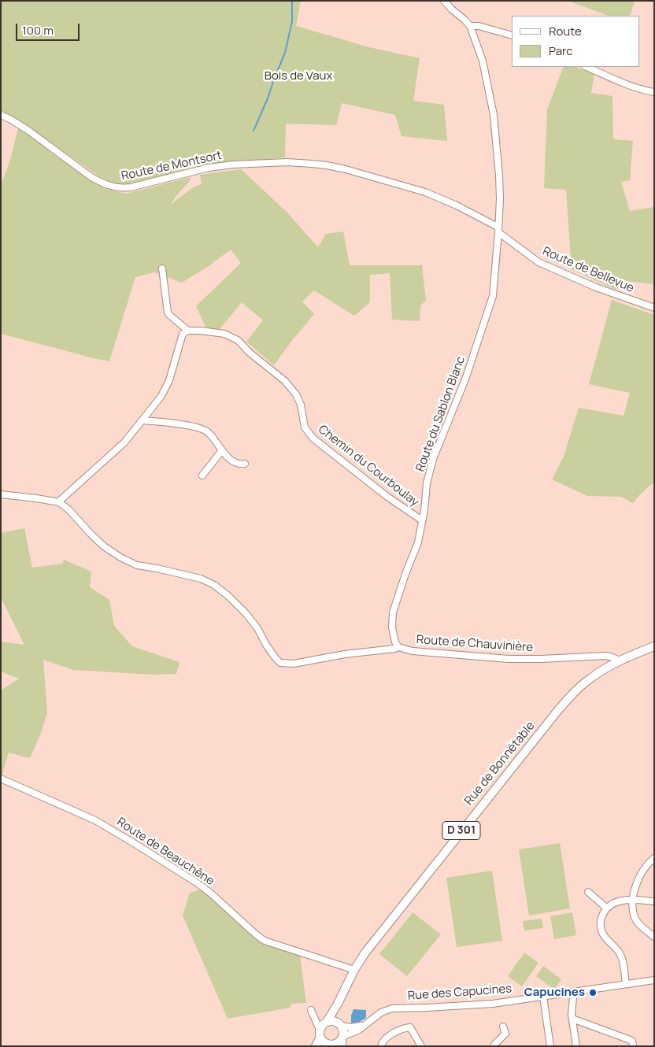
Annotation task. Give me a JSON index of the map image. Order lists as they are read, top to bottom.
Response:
{
  "streets": {
    "main road": ["Rue de Bonnétable", "D 301"],
    "street": [
      "Route de Montsort",
      "Route de Bellevue",
      "Route du Sablon Blanc",
      "Chemin du Courboulay",
      "Route de Chauvinière",
      "Route de Beauchêne",
      "Rue des Capucines"
    ]
  },
  "crossings": [
    ["Route de Montsort", "Route de Bellevue"],
    ["Route de Montsort", "Route du Sablon Blanc"],
    ["Route de Bellevue", "Route du Sablon Blanc"],
    ["Route du Sablon Blanc", "Chemin du Courboulay"],
    ["Route du Sablon Blanc", "Route de Chauvinière"],
    ["Route de Chauvinière", "Rue de Bonnétable"],
    ["Rue de Bonnétable", "Route de Beauchêne"],
    ["Rue de Bonnétable", "Rue des Capucines"]
  ],
  "parks": ["Bois de Vaux"],
  "places": ["Capucines"],
  "legend": ["Route", "Parc"],
  "scale_bar": "100 m"
}
